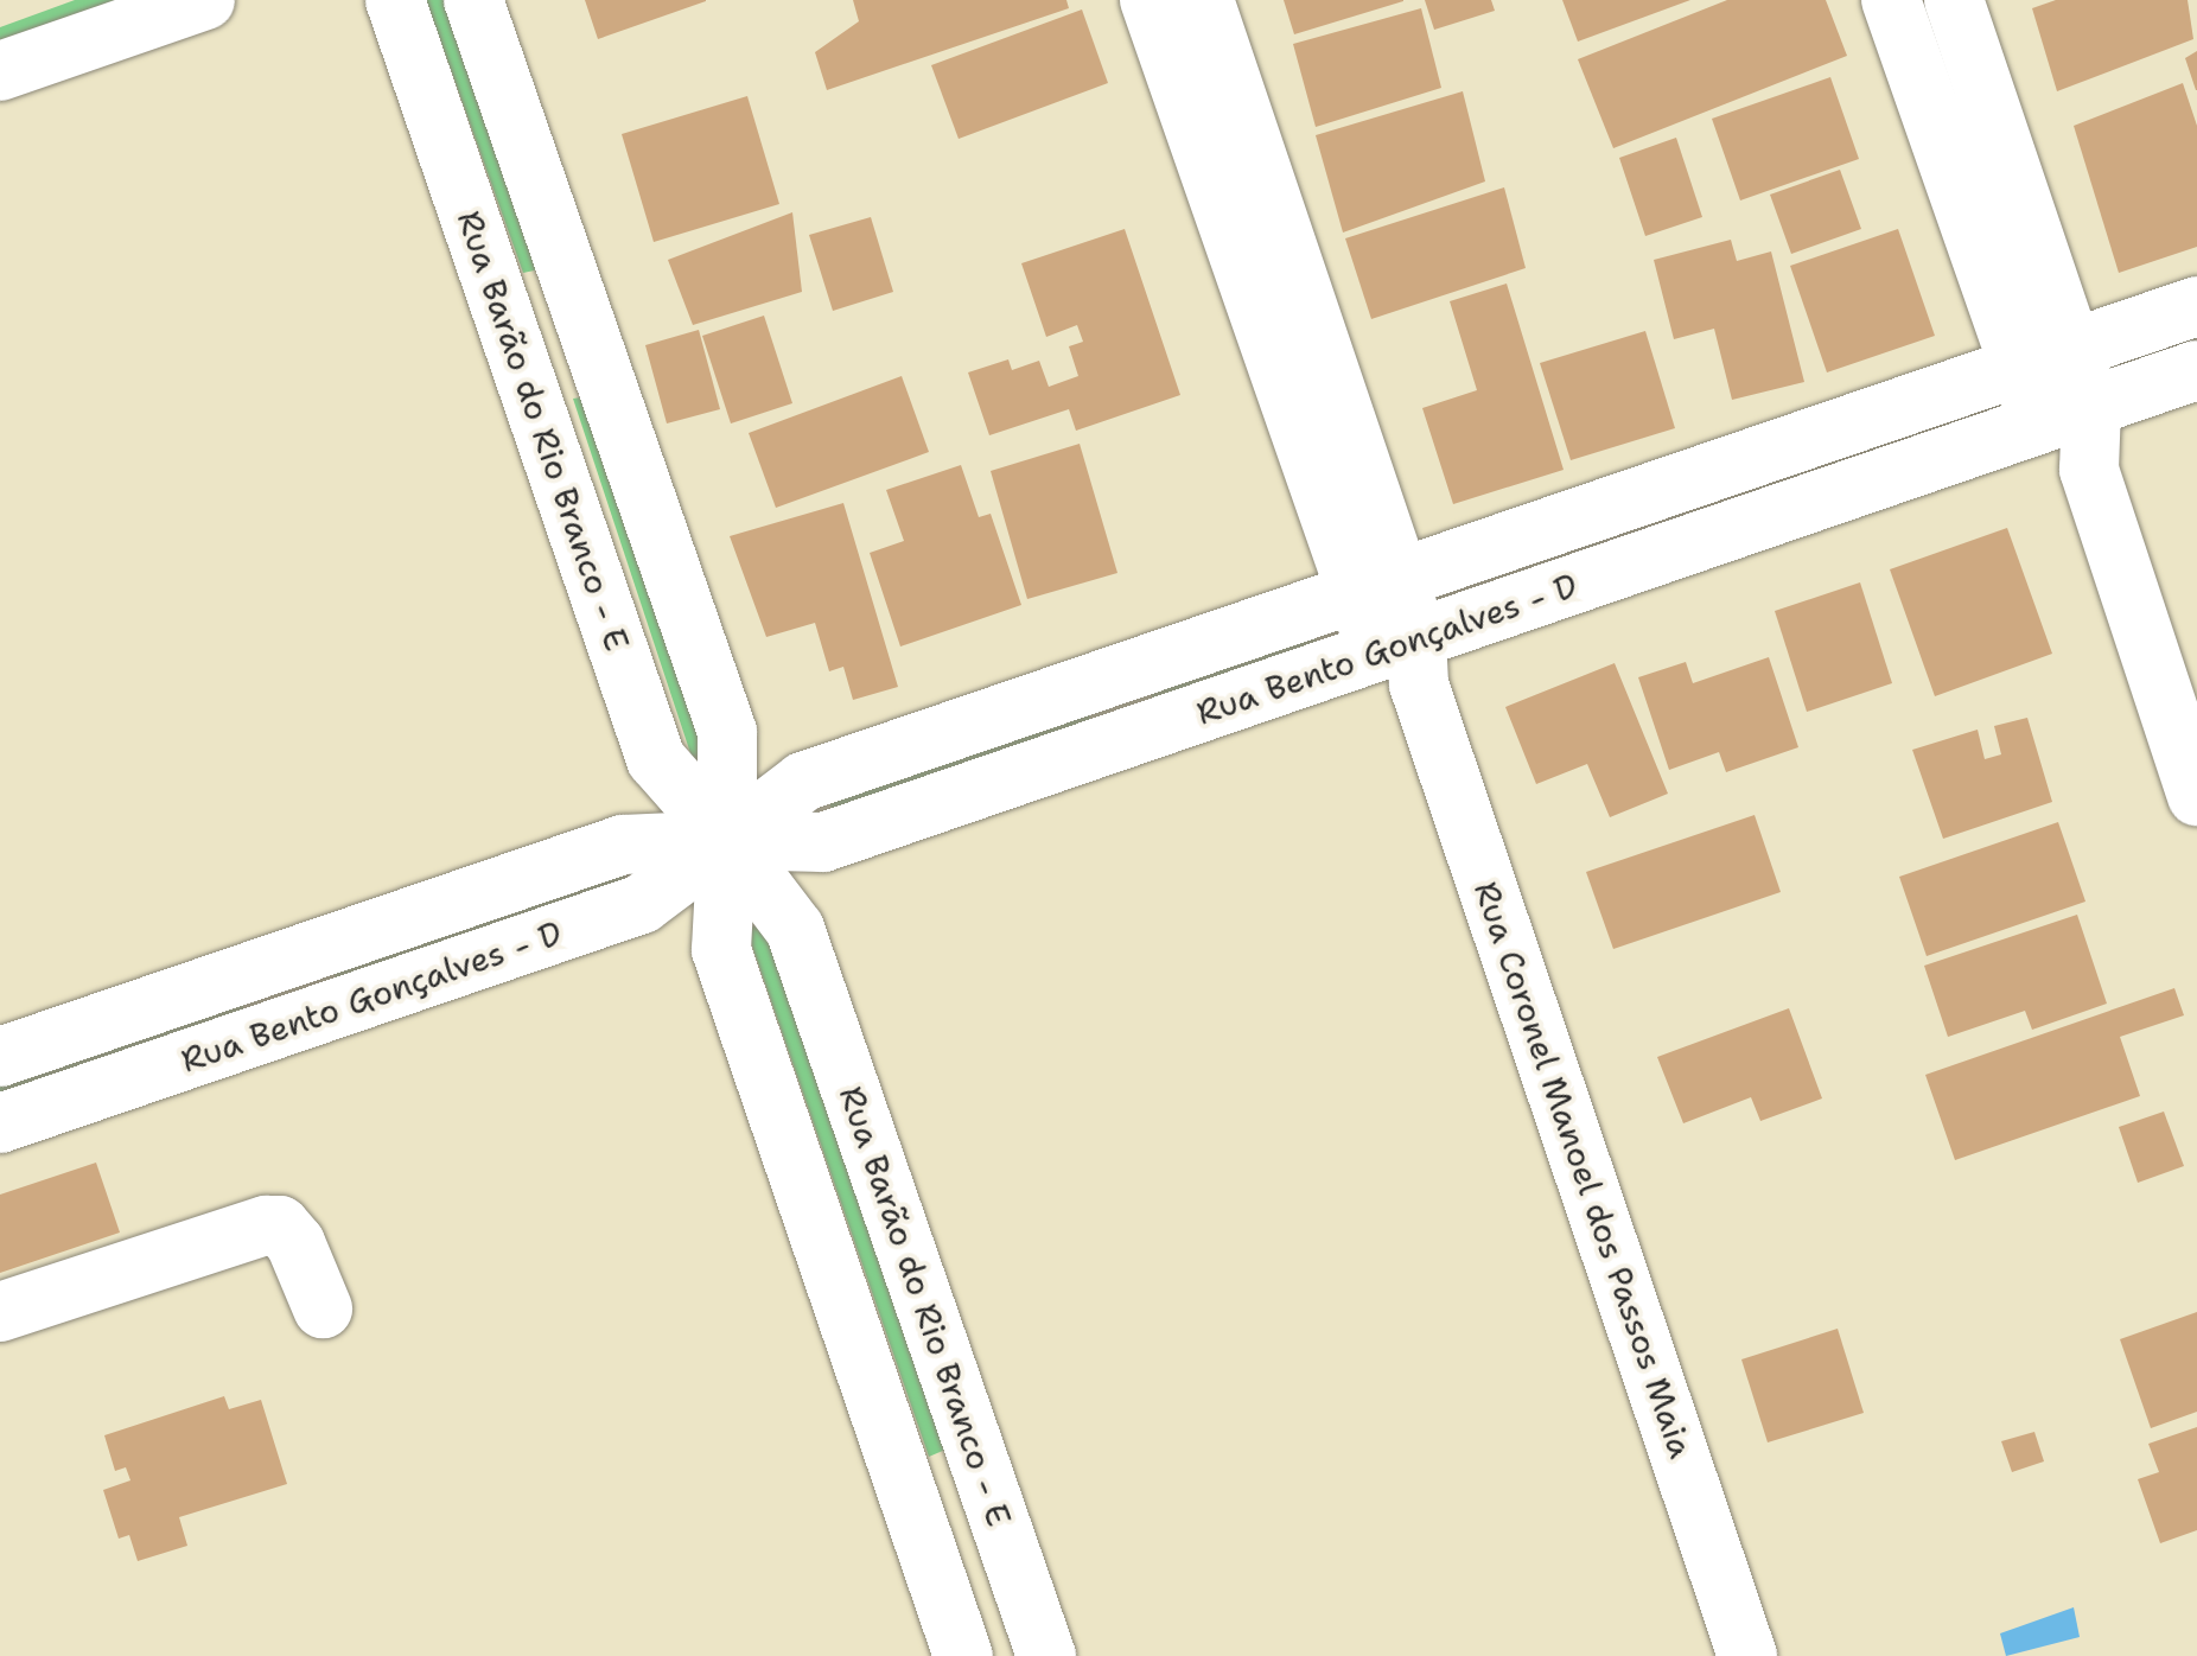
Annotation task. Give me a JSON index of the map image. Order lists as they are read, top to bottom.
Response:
{
  "streets": {
    "street": ["Rua Barão do Rio Branco - E", "Rua Bento Gonçalves - D", "Rua Coronel Manoel dos Passos Maia"]
  },
  "crossings": [
    ["Rua Barão do Rio Branco - E", "Rua Bento Gonçalves - D"],
    ["Rua Bento Gonçalves - D", "Rua Coronel Manoel dos Passos Maia"]
  ]
}
